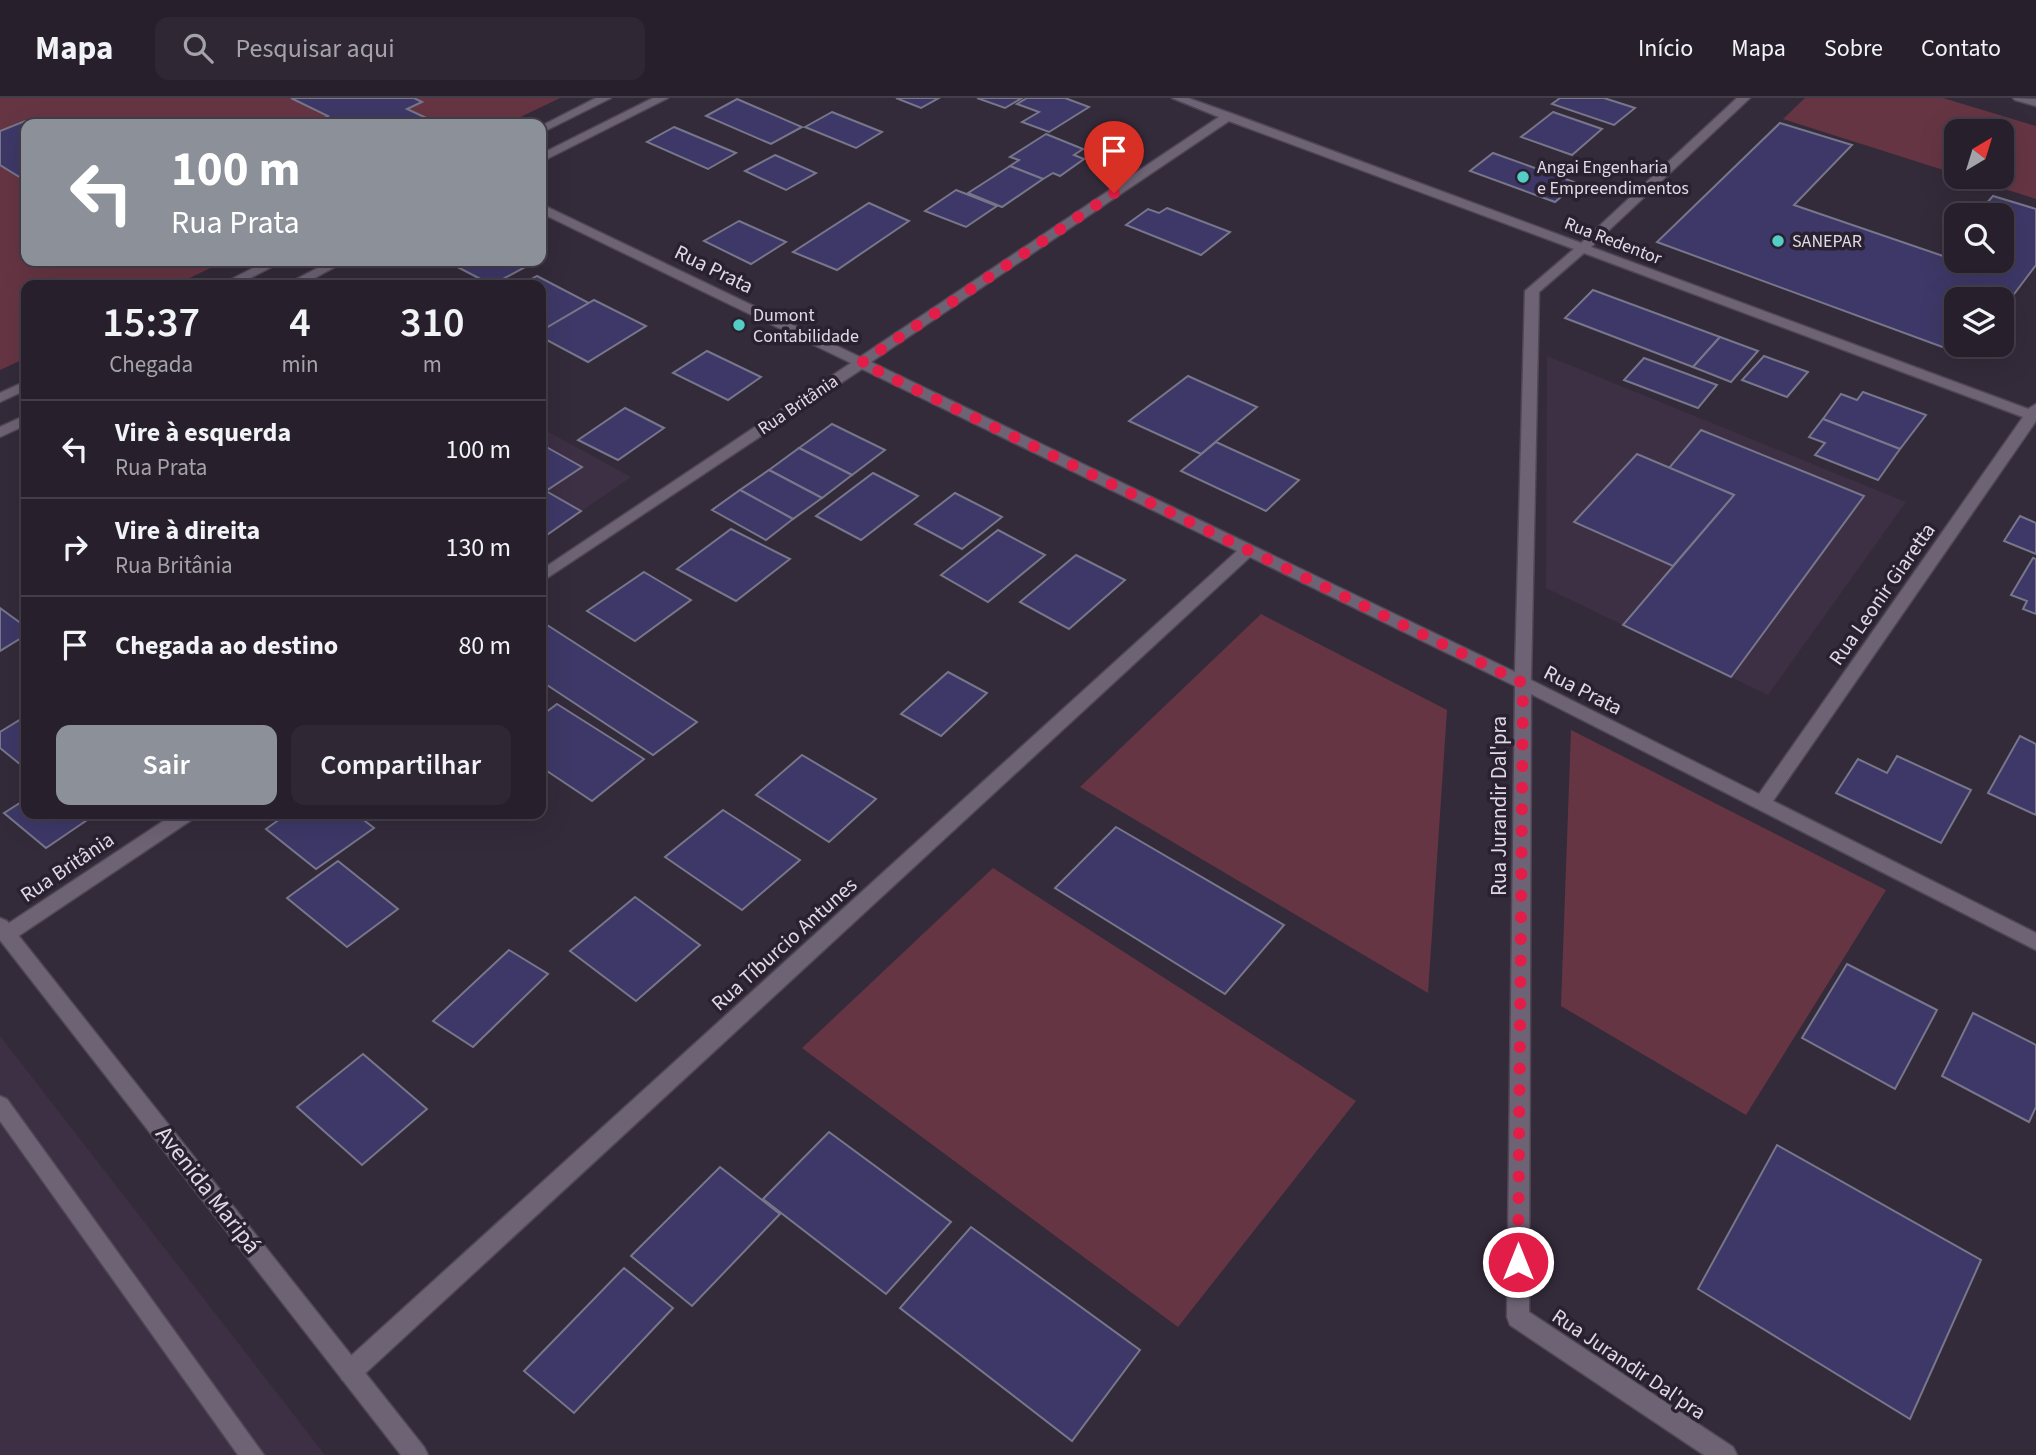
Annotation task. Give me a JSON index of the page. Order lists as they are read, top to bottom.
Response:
{
  "streets": {
    "street": [
      "Rua Redentor",
      "Rua Prata",
      "Rua Britânia",
      "Rua Leonir Giaretta",
      "Rua Jurandir Dal'pra",
      "Rua Tíburcio Antunes",
      "Avenida Maripá"
    ]
  },
  "crossings": [
    ["Rua Redentor", "Rua Britânia"],
    ["Rua Redentor", "Rua Leonir Giaretta"],
    ["Rua Redentor", "Rua Jurandir Dal'pra"],
    ["Rua Prata", "Rua Britânia"],
    ["Rua Prata", "Rua Leonir Giaretta"],
    ["Rua Prata", "Rua Jurandir Dal'pra"],
    ["Rua Prata", "Rua Tíburcio Antunes"],
    ["Rua Britânia", "Avenida Maripá"],
    ["Rua Tíburcio Antunes", "Avenida Maripá"]
  ],
  "places": ["Angai Engenharia e Empreendimentos", "SANEPAR", "Dumont Contabilidade"],
  "north": "top right",
  "page": {
    "header": "Mapa",
    "search": "Pesquisar aqui",
    "nav": [
      "Início",
      "Mapa",
      "Sobre",
      "Contato"
    ],
    "turn": ["100 m", "Rua Prata"],
    "eta": [
      "15:37",
      "Chegada",
      "4",
      "min",
      "310",
      "m"
    ],
    "list": [
      {
        "name": "Vire à esquerda",
        "note": "Rua Prata",
        "value": "100 m"
      },
      {
        "name": "Vire à direita",
        "note": "Rua Britânia",
        "value": "130 m"
      },
      {
        "name": "Chegada ao destino",
        "value": "80 m"
      }
    ],
    "buttons": ["Sair", "Compartilhar"]
  }
}
